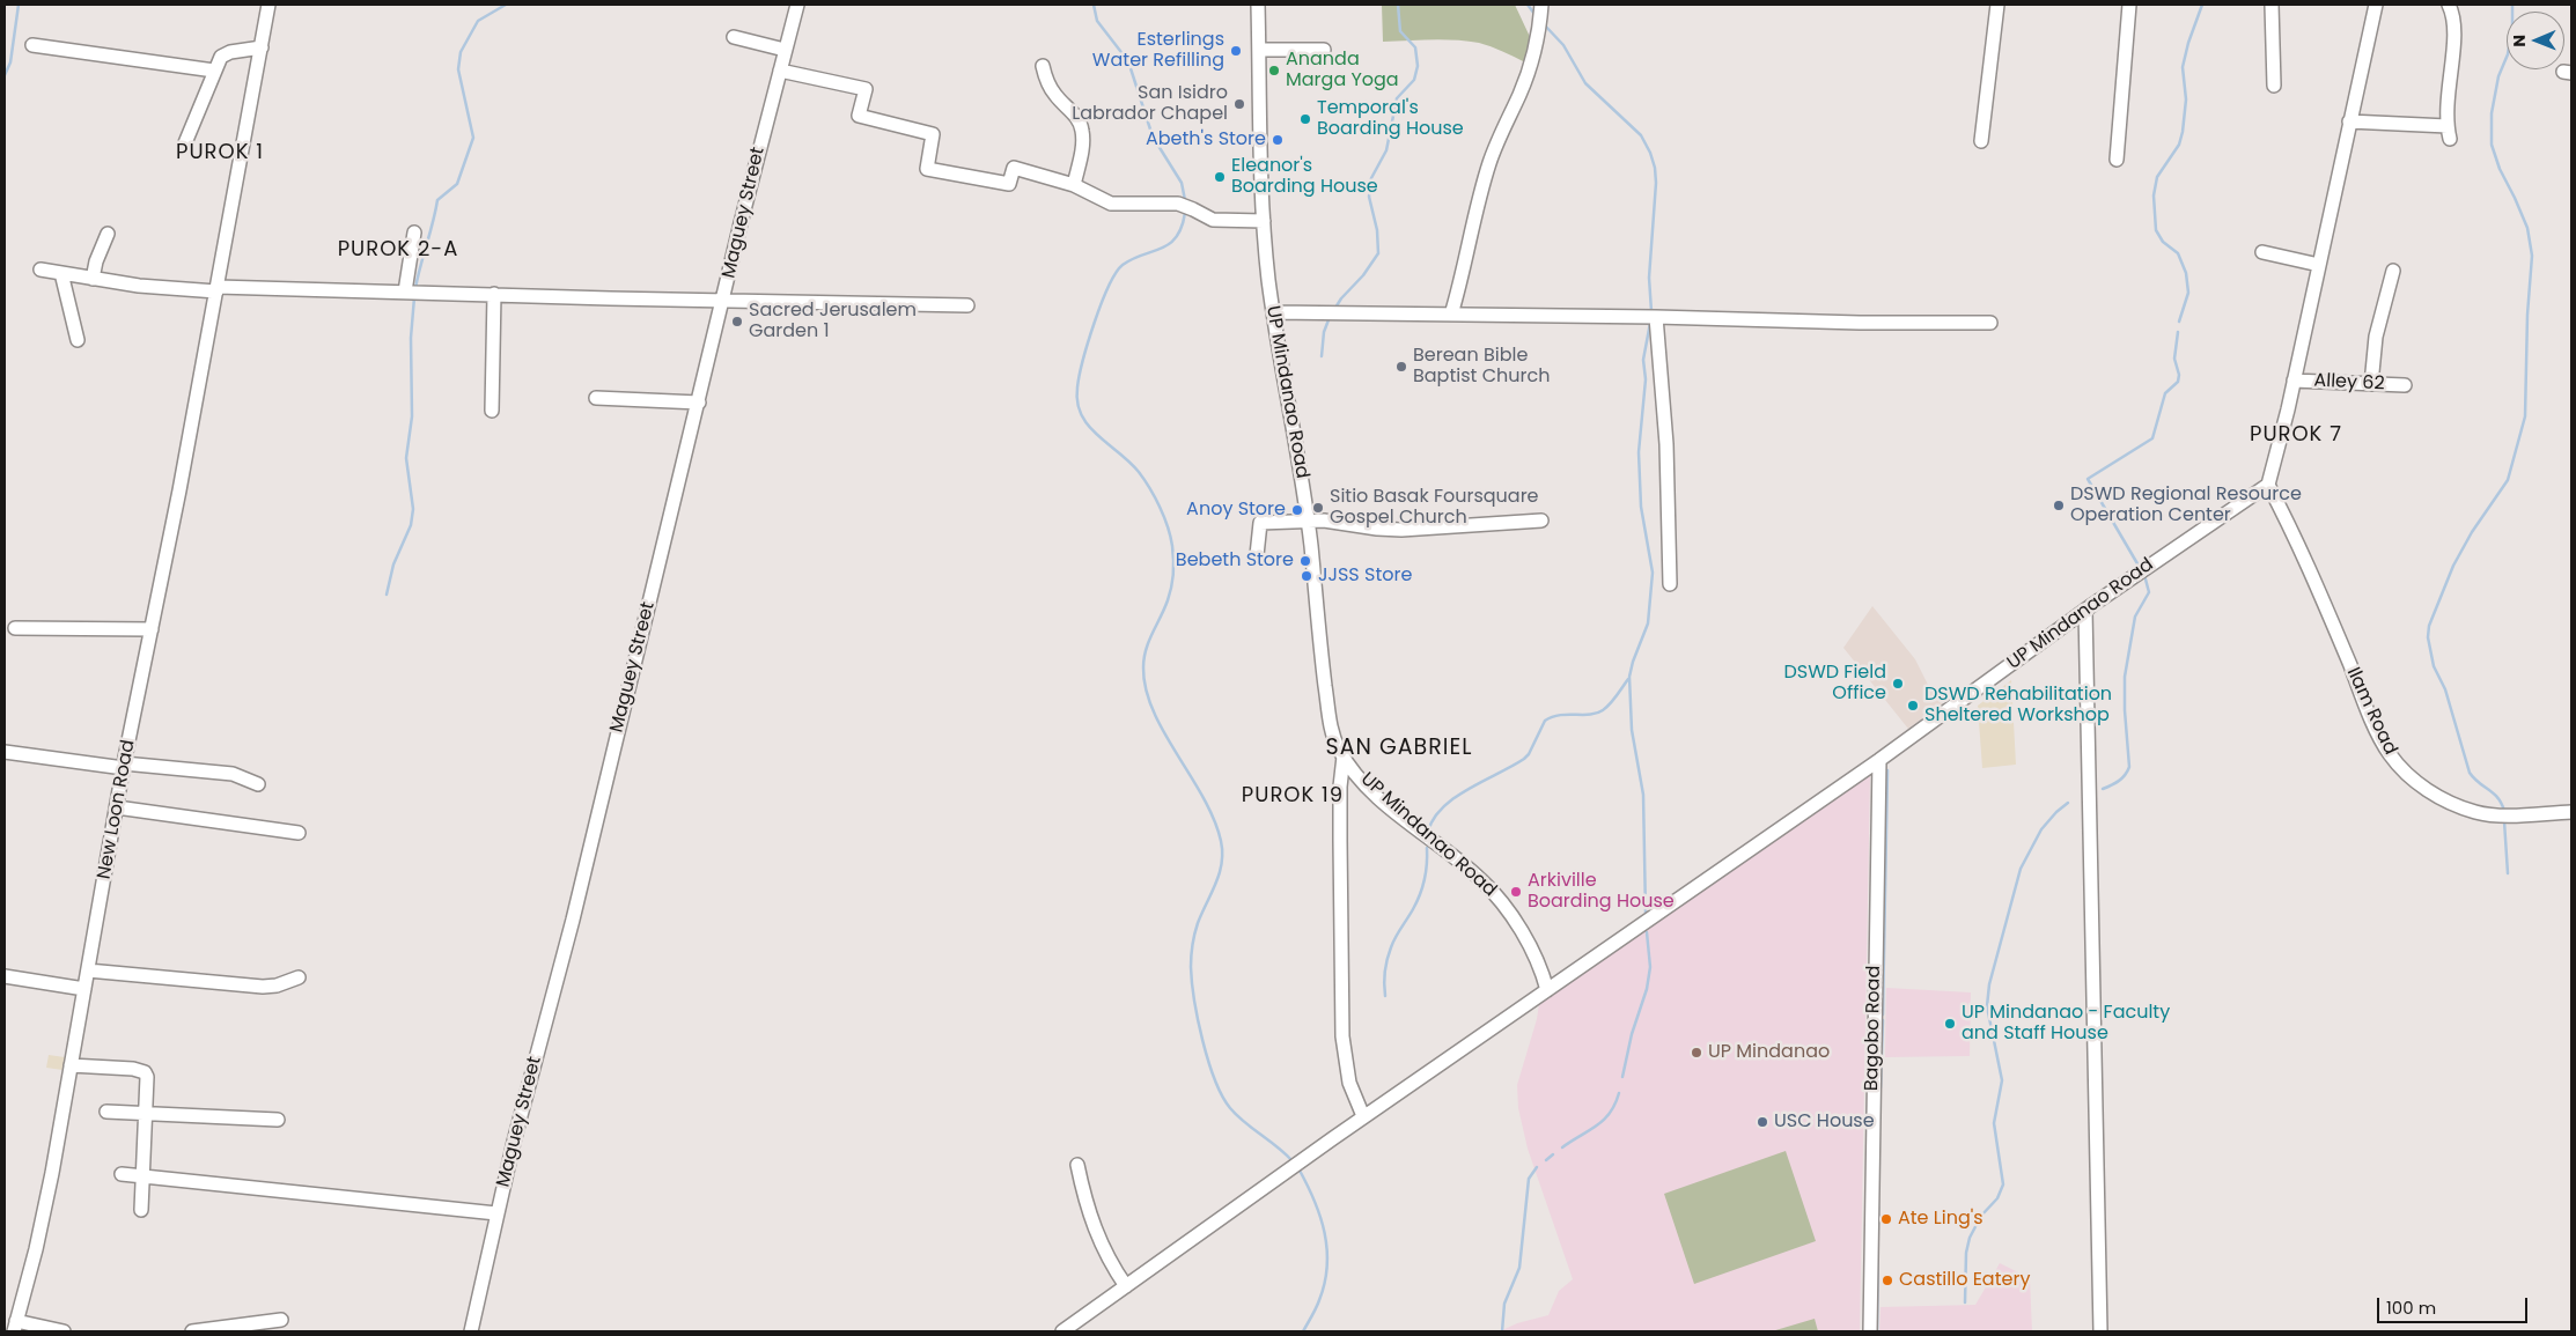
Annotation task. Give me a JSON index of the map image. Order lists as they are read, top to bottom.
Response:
{
  "streets": {
    "street": [
      "Maguey Street",
      "Alley 62",
      "UP Mindanao Road",
      "Ilam Road",
      "New Loon Road",
      "Bagobo Road"
    ]
  },
  "crossings": [
    ["UP Mindanao Road", "Ilam Road"],
    ["UP Mindanao Road", "Bagobo Road"]
  ],
  "districts": [
    "PUROK 1",
    "PUROK 2-A",
    "PUROK 7",
    "SAN GABRIEL",
    "PUROK 19"
  ],
  "places": [
    "Esterlings Water Refilling",
    "Ananda Marga Yoga",
    "San Isidro Labrador Chapel",
    "Temporal's Boarding House",
    "Abeth's Store",
    "Eleanor's Boarding House",
    "Sacred Jerusalem Garden 1",
    "Berean Bible Baptist Church",
    "DSWD Regional Resource Operation Center",
    "Sitio Basak Foursquare Gospel Church",
    "Anoy Store",
    "Bebeth Store",
    "JJSS Store",
    "DSWD Field Office",
    "DSWD Rehabilitation Sheltered Workshop",
    "Arkiville Boarding House",
    "UP Mindanao - Faculty and Staff House",
    "UP Mindanao",
    "USC House",
    "Ate Ling's",
    "Castillo Eatery"
  ],
  "scale_bar": "100 m",
  "north": "left"
}
